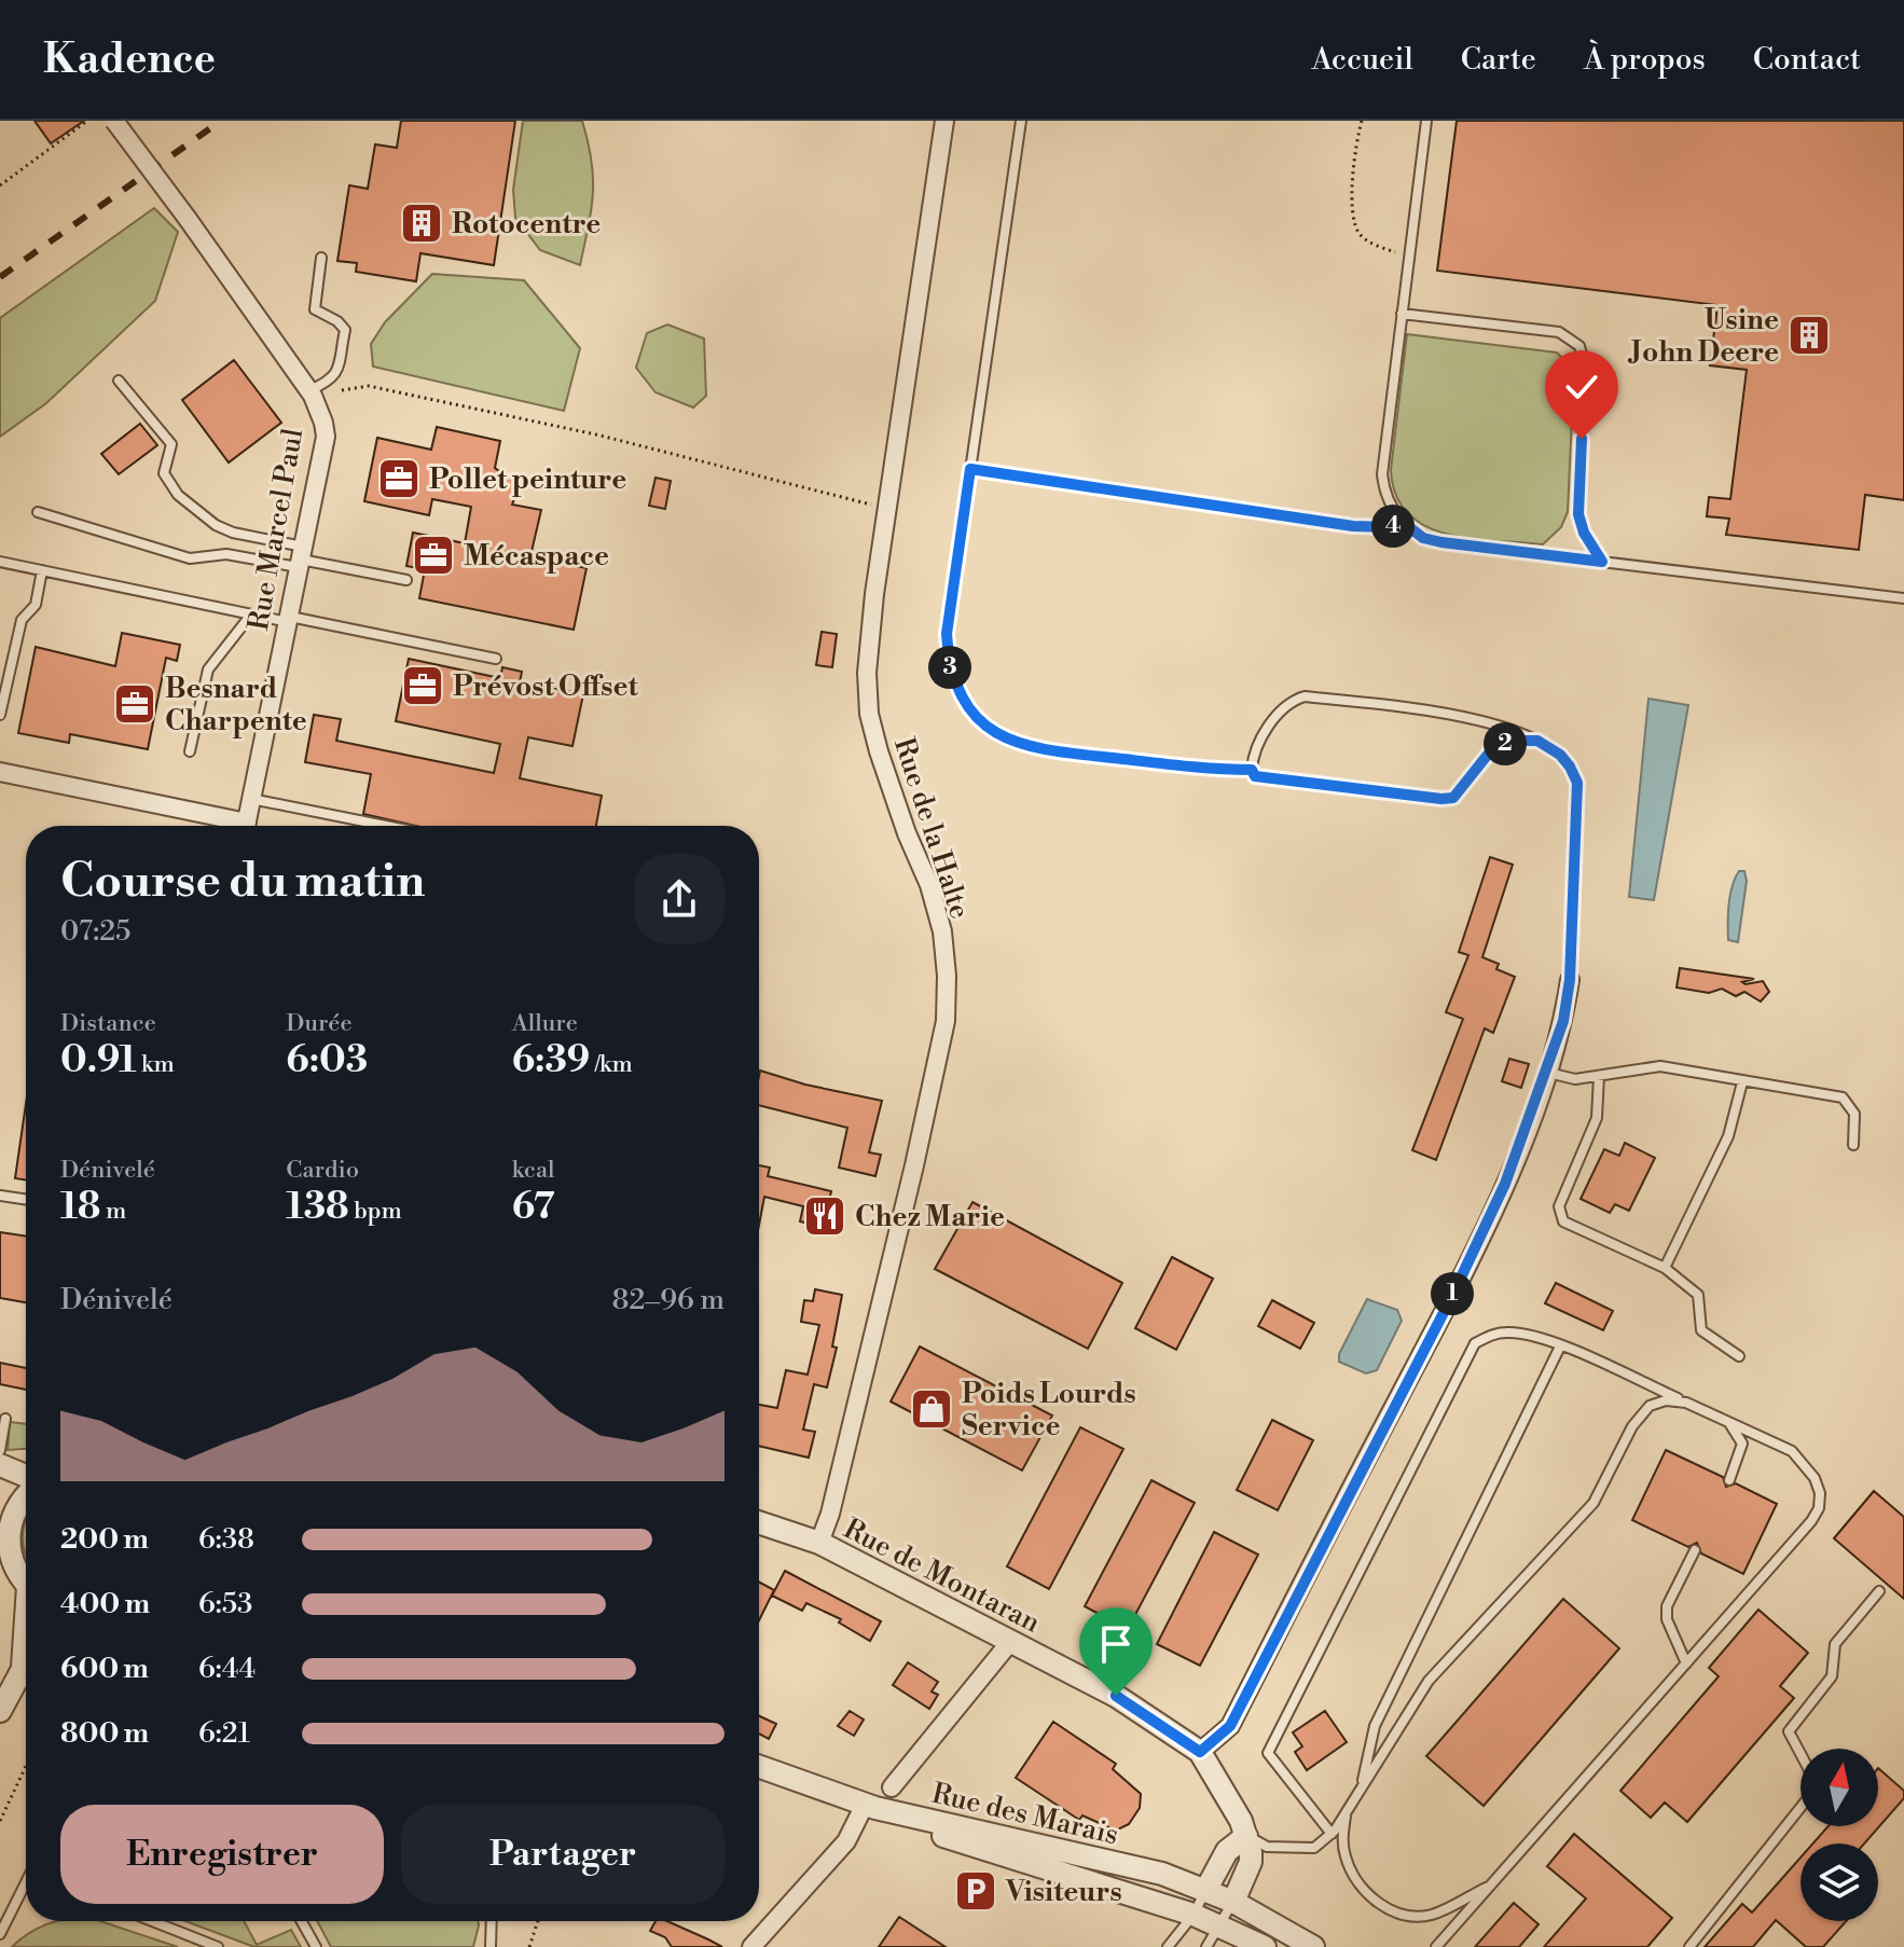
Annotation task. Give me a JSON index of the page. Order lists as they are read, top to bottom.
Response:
{
  "streets": {
    "street": [
      "Rue Marcel Paul",
      "Rue de la Halte",
      "Rue de Montaran",
      "Rue des Marais"
    ]
  },
  "crossings": [
    ["Rue de la Halte", "Rue de Montaran"]
  ],
  "places": {
    "building": ["Rotocentre", "Usine John Deere"],
    "office": [
      "Pollet peinture",
      "Mécaspace",
      "Prévost Offset",
      "Besnard Charpente"
    ],
    "restaurant": ["Chez Marie"],
    "shop": ["Poids Lourds Service"],
    "parking": ["Visiteurs"]
  },
  "north": "top",
  "page": {
    "header": "Kadence",
    "nav": [
      "Accueil",
      "Carte",
      "À propos",
      "Contact"
    ],
    "pins": [
      "4",
      "3",
      "2",
      "1"
    ],
    "heading": ["Course du matin", "07:25"],
    "stats": [
      ["Distance", "0.91 km"],
      ["Durée", "6:03"],
      ["Allure", "6:39 /km"],
      ["Dénivelé", "18 m"],
      ["Cardio", "138 bpm"],
      ["kcal", "67"]
    ],
    "chart": ["Dénivelé", "82–96 m"],
    "list": [
      {
        "name": "200 m",
        "note": "6:38"
      },
      {
        "name": "400 m",
        "note": "6:53"
      },
      {
        "name": "600 m",
        "note": "6:44"
      },
      {
        "name": "800 m",
        "note": "6:21"
      }
    ],
    "buttons": ["Enregistrer", "Partager"]
  }
}
